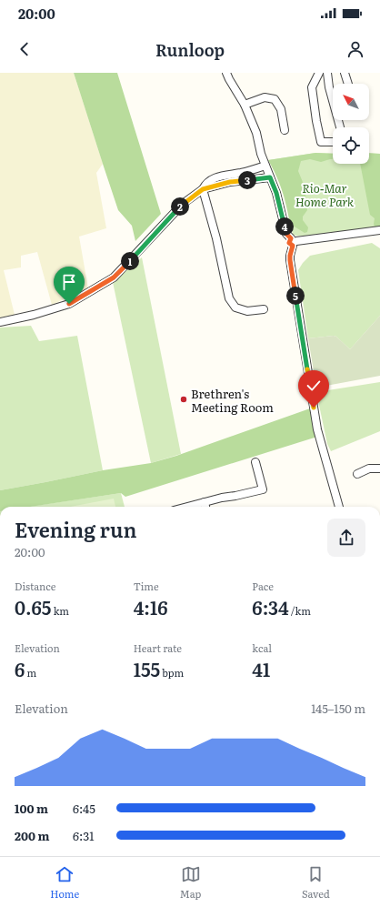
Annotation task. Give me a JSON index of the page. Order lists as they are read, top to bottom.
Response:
{
  "parks": ["Rio-Mar Home Park"],
  "places": ["Brethren's Meeting Room"],
  "north": "top left",
  "page": {
    "status": "20:00",
    "header": "Runloop",
    "pins": [
      "3",
      "2",
      "4",
      "1",
      "5"
    ],
    "heading": ["Evening run", "20:00"],
    "stats": [
      ["Distance", "0.65 km"],
      ["Time", "4:16"],
      ["Pace", "6:34 /km"],
      ["Elevation", "6 m"],
      ["Heart rate", "155 bpm"],
      ["kcal", "41"]
    ],
    "chart": ["Elevation", "145–150 m"],
    "list": [
      {
        "name": "100 m",
        "note": "6:45"
      },
      {
        "name": "200 m",
        "note": "6:31"
      }
    ],
    "tabs": ["Home", "Map", "Saved"]
  }
}
